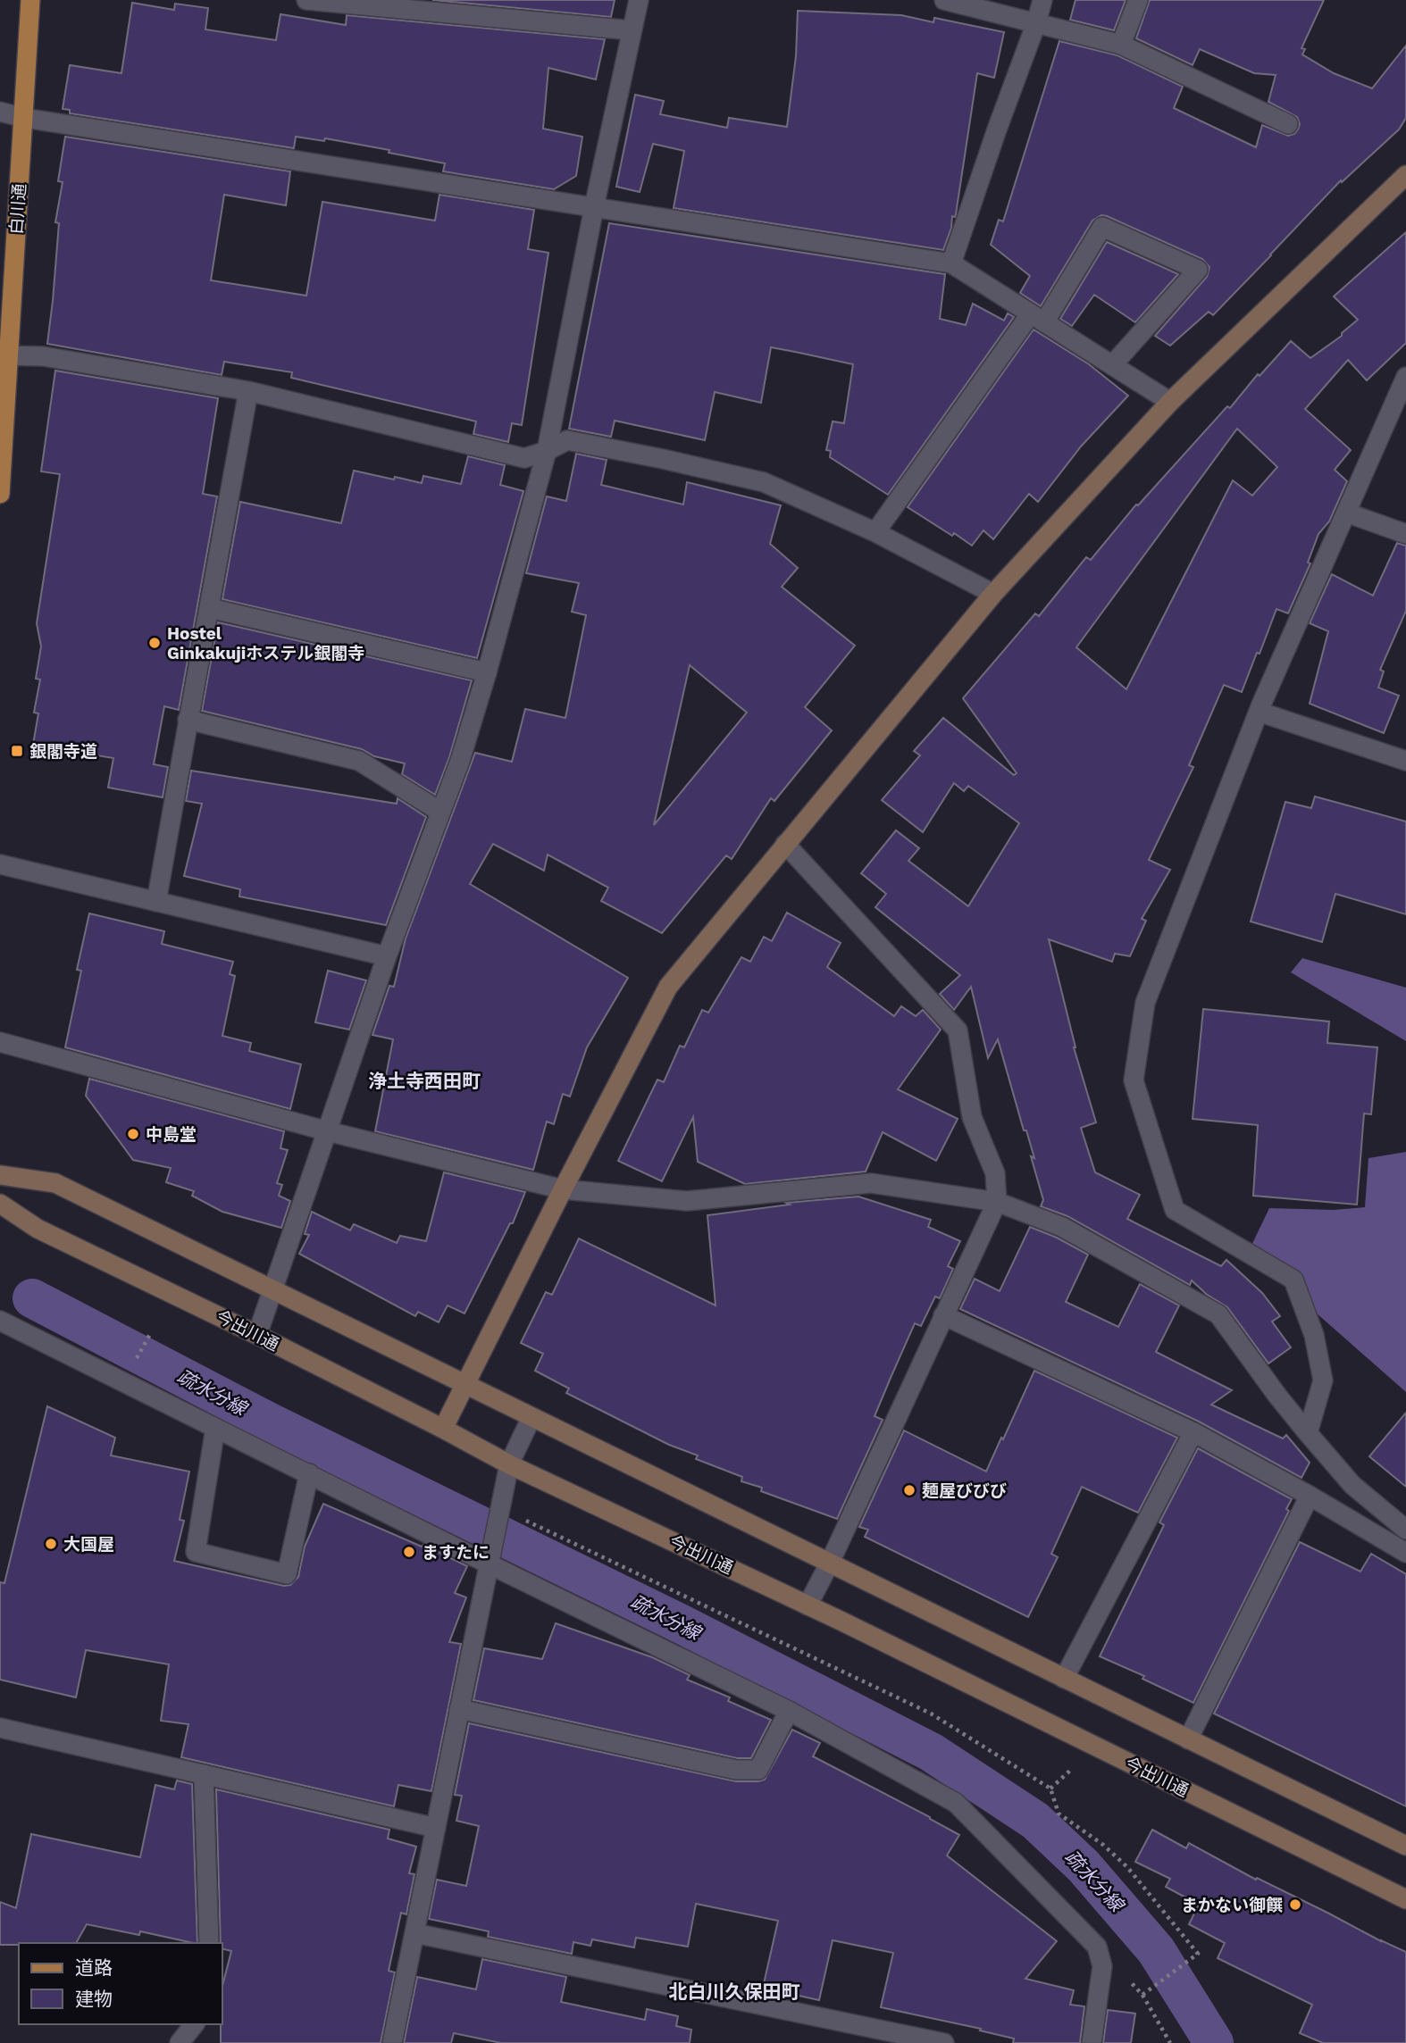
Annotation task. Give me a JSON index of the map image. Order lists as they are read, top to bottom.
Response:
{
  "streets": {
    "main road": ["白川通", "今出川通"]
  },
  "districts": ["浄土寺西田町", "北白川久保田町"],
  "water": ["疏水分線"],
  "places": {
    "other": [
      "Hostel Ginkakujiホステル銀閣寺",
      "中島堂",
      "麺屋びびび",
      "大国屋",
      "ますたに",
      "まかない御饌"
    ],
    "transit": ["銀閣寺道"]
  },
  "legend": ["道路", "建物"]
}
